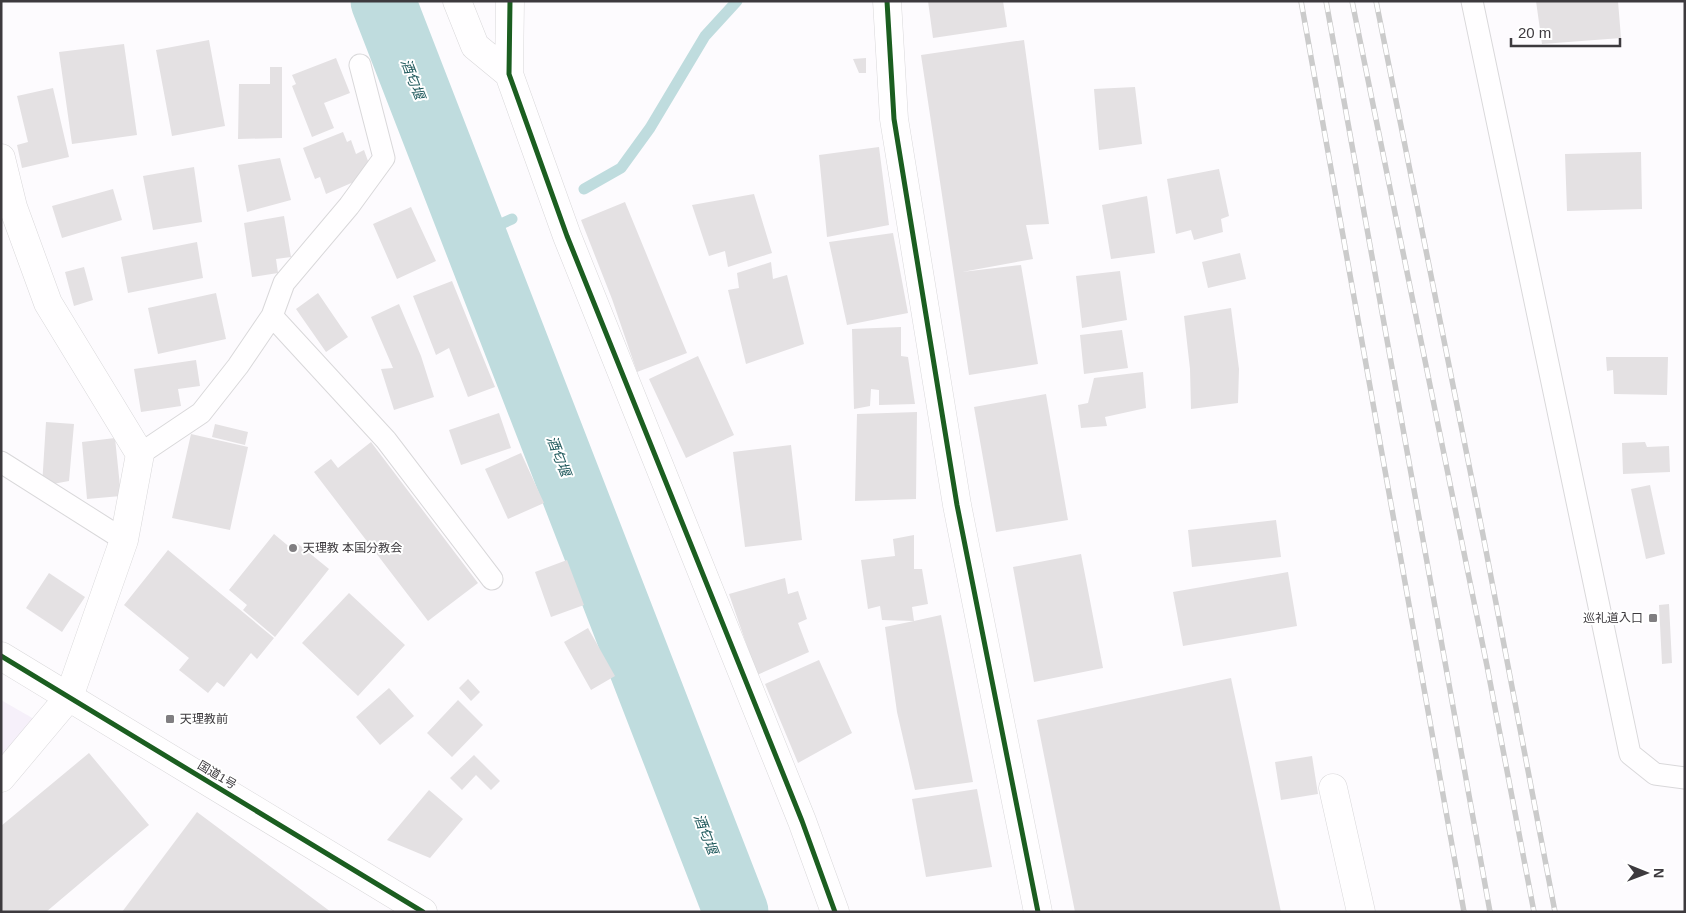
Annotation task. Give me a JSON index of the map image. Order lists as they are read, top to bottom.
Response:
{
  "streets": {
    "main road": ["国道1号"]
  },
  "water": ["酒匂堰"],
  "places": {
    "other": ["天理教 本国分教会"],
    "transit": ["巡礼道入口", "天理教前"]
  },
  "scale_bar": "20 m",
  "north": "right"
}
